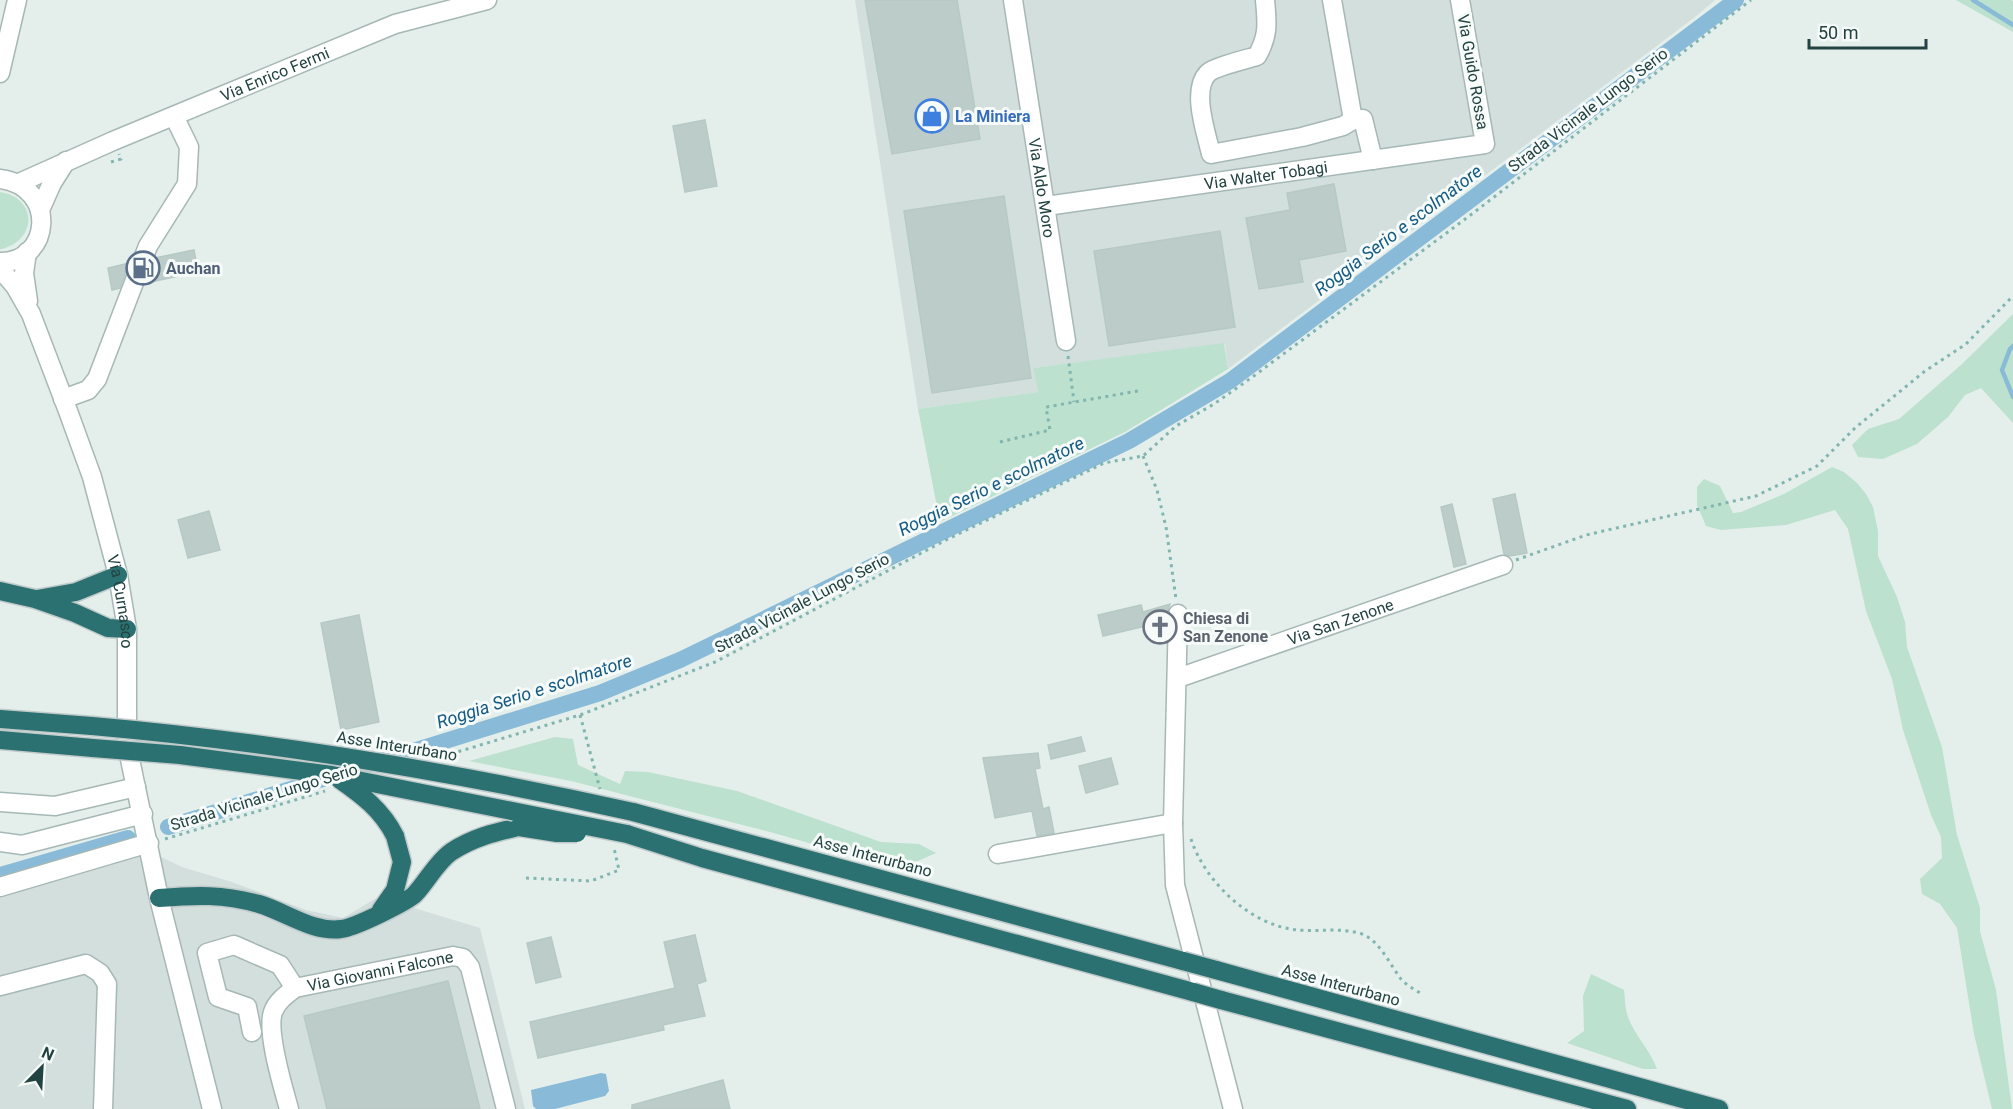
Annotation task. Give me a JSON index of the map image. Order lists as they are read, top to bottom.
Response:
{
  "streets": {
    "highway": ["Asse Interurbano"],
    "street": [
      "Via Guido Rossa",
      "Via Enrico Fermi",
      "Via Walter Tobagi",
      "Via Aldo Moro",
      "Via Curnasco",
      "Via San Zenone",
      "Via Giovanni Falcone"
    ],
    "path": ["Strada Vicinale Lungo Serio"]
  },
  "crossings": [
    ["Via Guido Rossa", "Via Walter Tobagi"],
    ["Strada Vicinale Lungo Serio", "Via Curnasco"],
    ["Via Walter Tobagi", "Via Aldo Moro"]
  ],
  "water": ["Roggia Serio e scolmatore"],
  "places": {
    "shop": ["La Miniera"],
    "fuel station": ["Auchan"],
    "church": ["Chiesa di San Zenone"]
  },
  "scale_bar": "50 m",
  "north": "top right"
}
